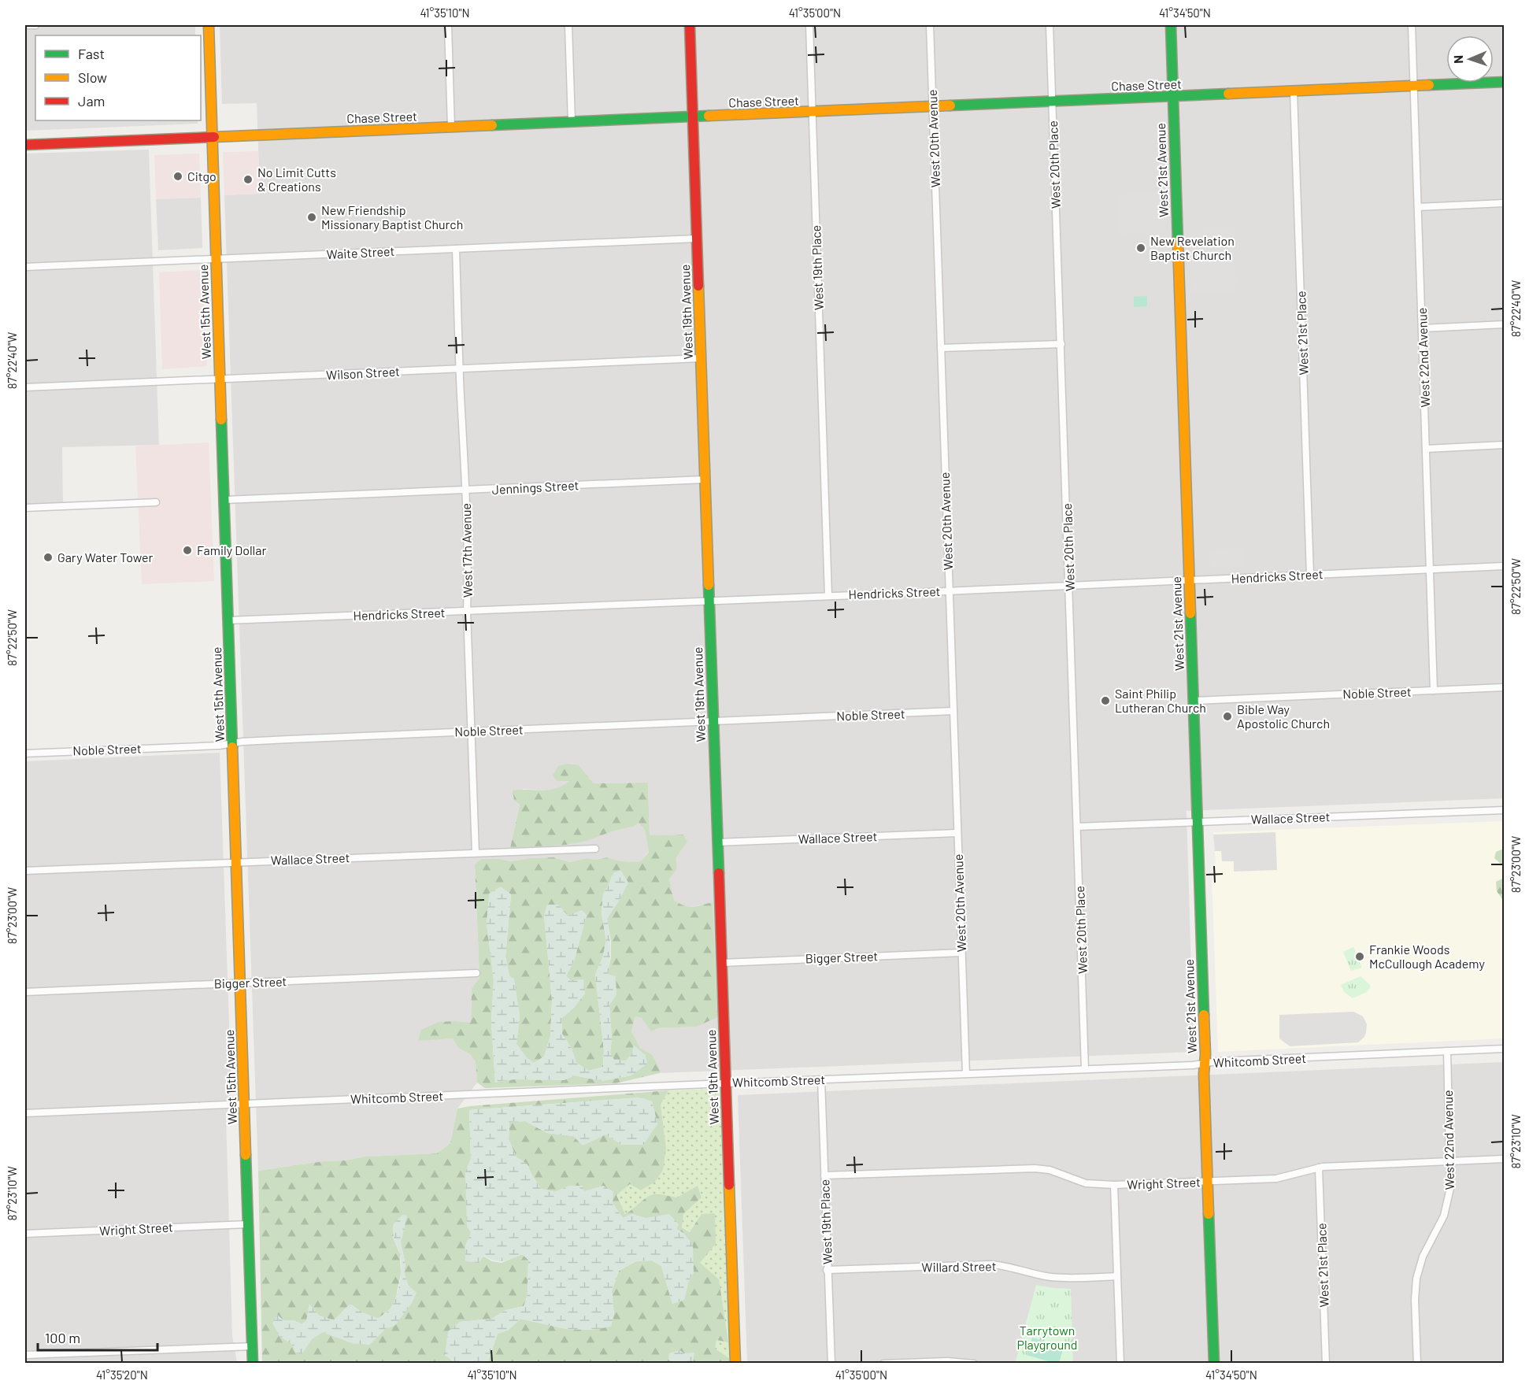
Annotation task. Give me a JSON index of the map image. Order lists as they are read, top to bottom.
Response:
{
  "streets": {
    "street": [
      "Chase Street",
      "West 20th Avenue",
      "West 20th Place",
      "West 21st Avenue",
      "Waite Street",
      "West 19th Place",
      "West 15th Avenue",
      "West 19th Avenue",
      "West 21st Place",
      "West 22nd Avenue",
      "Wilson Street",
      "Jennings Street",
      "West 17th Avenue",
      "Hendricks Street",
      "Noble Street",
      "Wallace Street",
      "Bigger Street",
      "Whitcomb Street",
      "Wright Street",
      "Willard Street"
    ]
  },
  "crossings": [
    ["Chase Street", "West 20th Avenue"],
    ["Chase Street", "West 20th Place"],
    ["Chase Street", "West 21st Avenue"],
    ["Chase Street", "West 19th Place"],
    ["Chase Street", "West 15th Avenue"],
    ["Chase Street", "West 19th Avenue"],
    ["Chase Street", "West 21st Place"],
    ["Chase Street", "West 22nd Avenue"],
    ["West 20th Avenue", "Hendricks Street"],
    ["West 20th Avenue", "Noble Street"],
    ["West 20th Avenue", "Wallace Street"],
    ["West 20th Avenue", "Bigger Street"],
    ["West 20th Avenue", "Whitcomb Street"],
    ["West 20th Place", "Hendricks Street"],
    ["West 20th Place", "Wallace Street"],
    ["West 20th Place", "Whitcomb Street"],
    ["West 21st Avenue", "Hendricks Street"],
    ["West 21st Avenue", "Noble Street"],
    ["West 21st Avenue", "Wallace Street"],
    ["West 21st Avenue", "Whitcomb Street"],
    ["West 21st Avenue", "Wright Street"],
    ["Waite Street", "West 15th Avenue"],
    ["Waite Street", "West 19th Avenue"],
    ["Waite Street", "West 17th Avenue"],
    ["West 19th Place", "Hendricks Street"],
    ["West 19th Place", "Whitcomb Street"],
    ["West 19th Place", "Wright Street"],
    ["West 19th Place", "Willard Street"],
    ["West 15th Avenue", "Wilson Street"],
    ["West 15th Avenue", "Jennings Street"],
    ["West 15th Avenue", "Hendricks Street"],
    ["West 15th Avenue", "Noble Street"],
    ["West 15th Avenue", "Wallace Street"],
    ["West 15th Avenue", "Bigger Street"],
    ["West 15th Avenue", "Whitcomb Street"],
    ["West 15th Avenue", "Wright Street"],
    ["West 19th Avenue", "Wilson Street"],
    ["West 19th Avenue", "Jennings Street"],
    ["West 19th Avenue", "Hendricks Street"],
    ["West 19th Avenue", "Noble Street"],
    ["West 19th Avenue", "Wallace Street"],
    ["West 19th Avenue", "Bigger Street"],
    ["West 19th Avenue", "Whitcomb Street"],
    ["West 21st Place", "Hendricks Street"],
    ["West 21st Place", "Wright Street"],
    ["West 22nd Avenue", "Hendricks Street"],
    ["West 22nd Avenue", "Noble Street"],
    ["West 22nd Avenue", "Whitcomb Street"],
    ["West 22nd Avenue", "Wright Street"],
    ["Wilson Street", "West 17th Avenue"],
    ["Jennings Street", "West 17th Avenue"],
    ["West 17th Avenue", "Hendricks Street"],
    ["West 17th Avenue", "Noble Street"],
    ["West 17th Avenue", "Wallace Street"]
  ],
  "parks": ["Tarrytown Playground"],
  "places": [
    "Citgo",
    "No Limit Cutts & Creations",
    "New Friendship Missionary Baptist Church",
    "New Revelation Baptist Church",
    "Family Dollar",
    "Gary Water Tower",
    "Saint Philip Lutheran Church",
    "Bible Way Apostolic Church",
    "Frankie Woods McCullough Academy"
  ],
  "legend": ["Fast", "Slow", "Jam"],
  "scale_bar": "100 m",
  "north": "left",
  "coordinates": [
    "41°35'10\"N",
    "41°35'00\"N",
    "41°34'50\"N",
    "87°22'40\"W",
    "87°22'50\"W",
    "87°23'00\"W",
    "87°23'10\"W",
    "41°35'20\"N"
  ]
}
